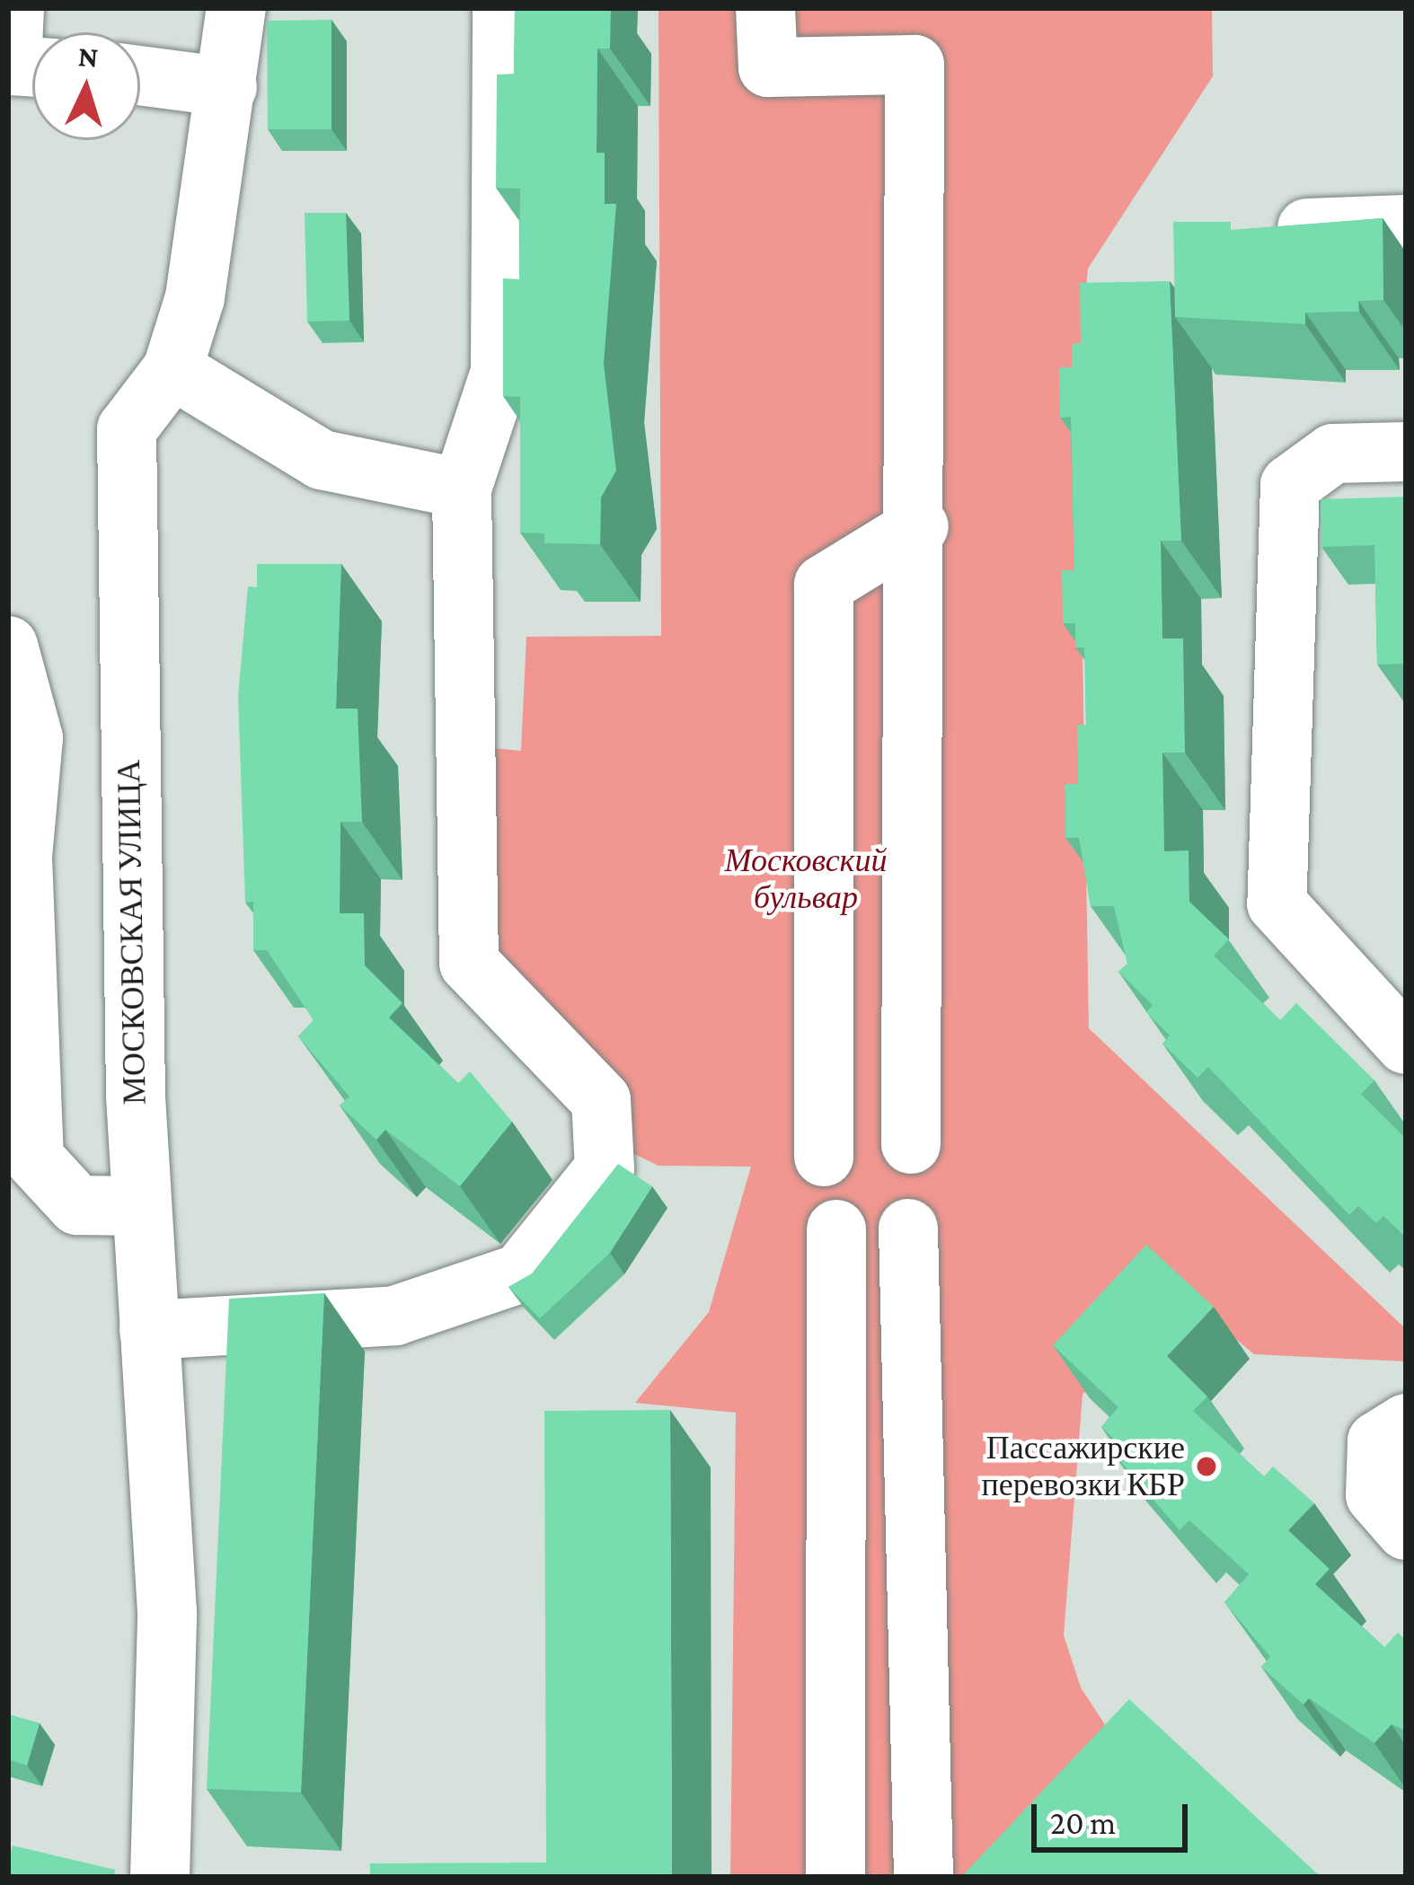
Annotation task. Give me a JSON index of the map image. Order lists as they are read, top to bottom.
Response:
{
  "streets": {
    "street": ["МОСКОВСКАЯ УЛИЦА"]
  },
  "parks": ["Московский бульвар"],
  "places": ["Пассажирские перевозки КБР"],
  "scale_bar": "20 m",
  "north": "top"
}
